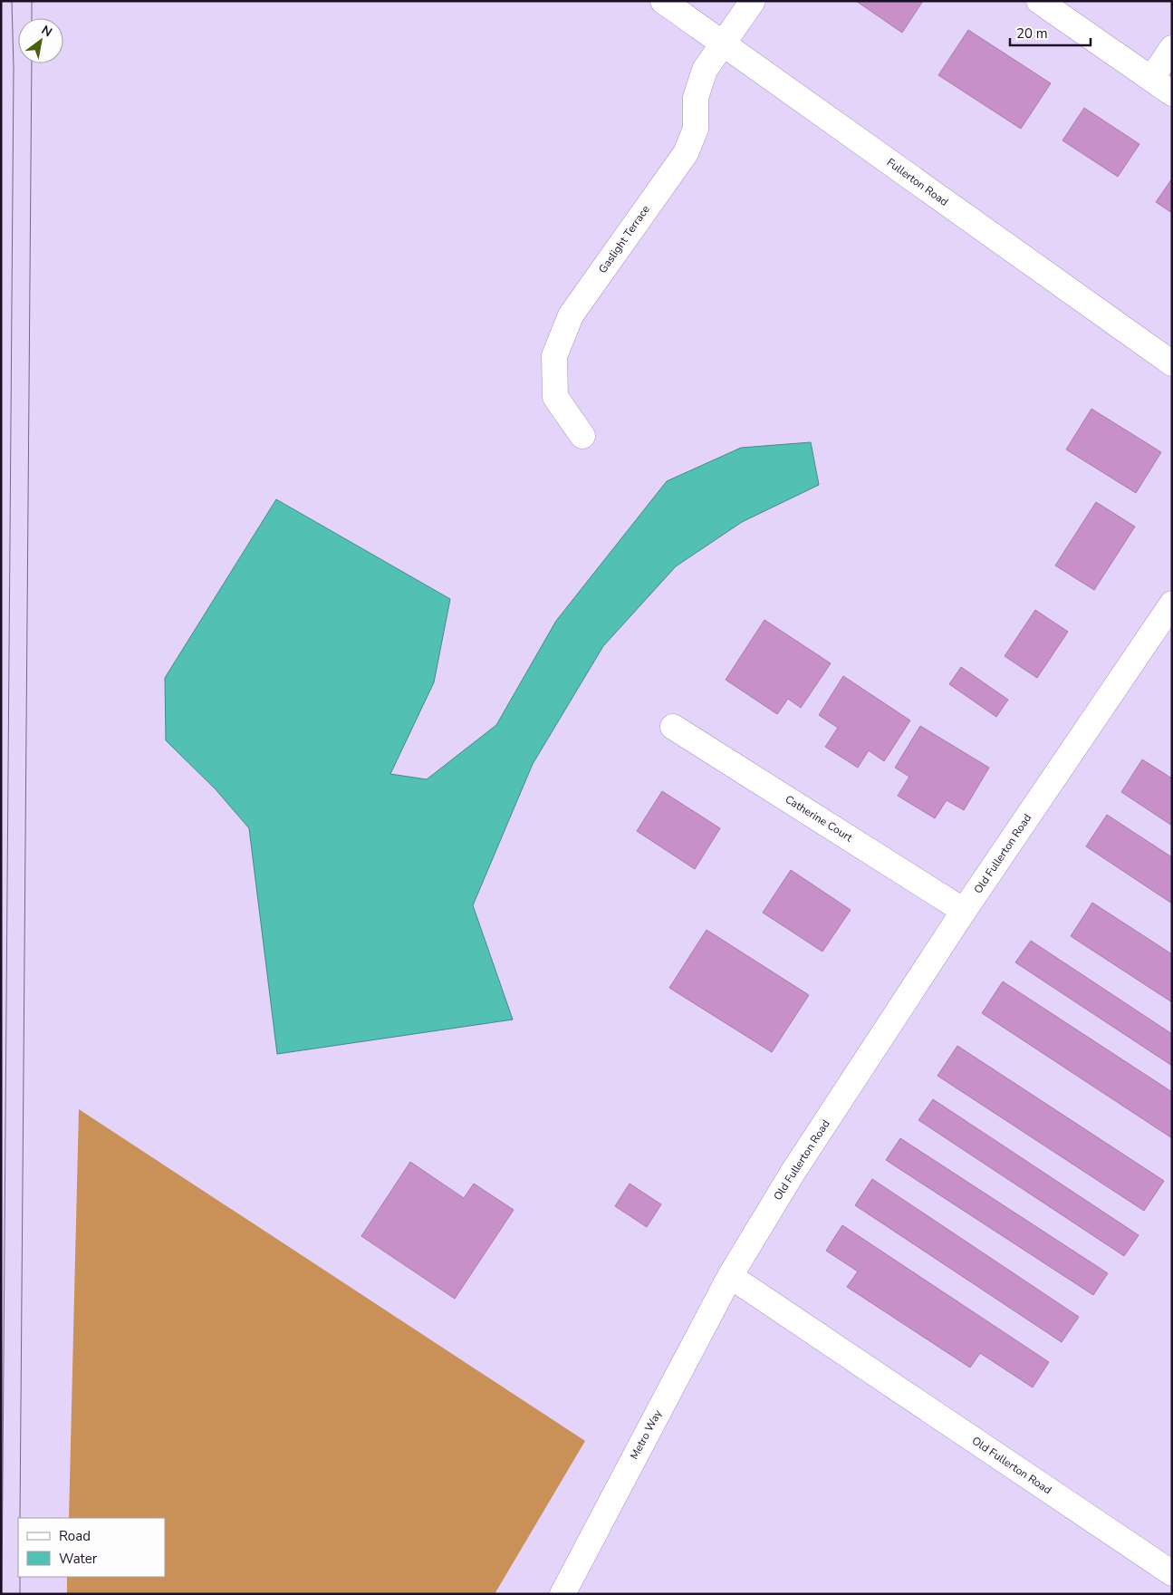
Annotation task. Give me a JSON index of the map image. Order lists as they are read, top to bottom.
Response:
{
  "streets": {
    "street": [
      "Fullerton Road",
      "Gaslight Terrace",
      "Catherine Court",
      "Old Fullerton Road",
      "Metro Way"
    ]
  },
  "crossings": [
    ["Fullerton Road", "Gaslight Terrace"],
    ["Catherine Court", "Old Fullerton Road"],
    ["Old Fullerton Road", "Metro Way"]
  ],
  "legend": ["Road", "Water"],
  "scale_bar": "20 m",
  "north": "top right"
}
